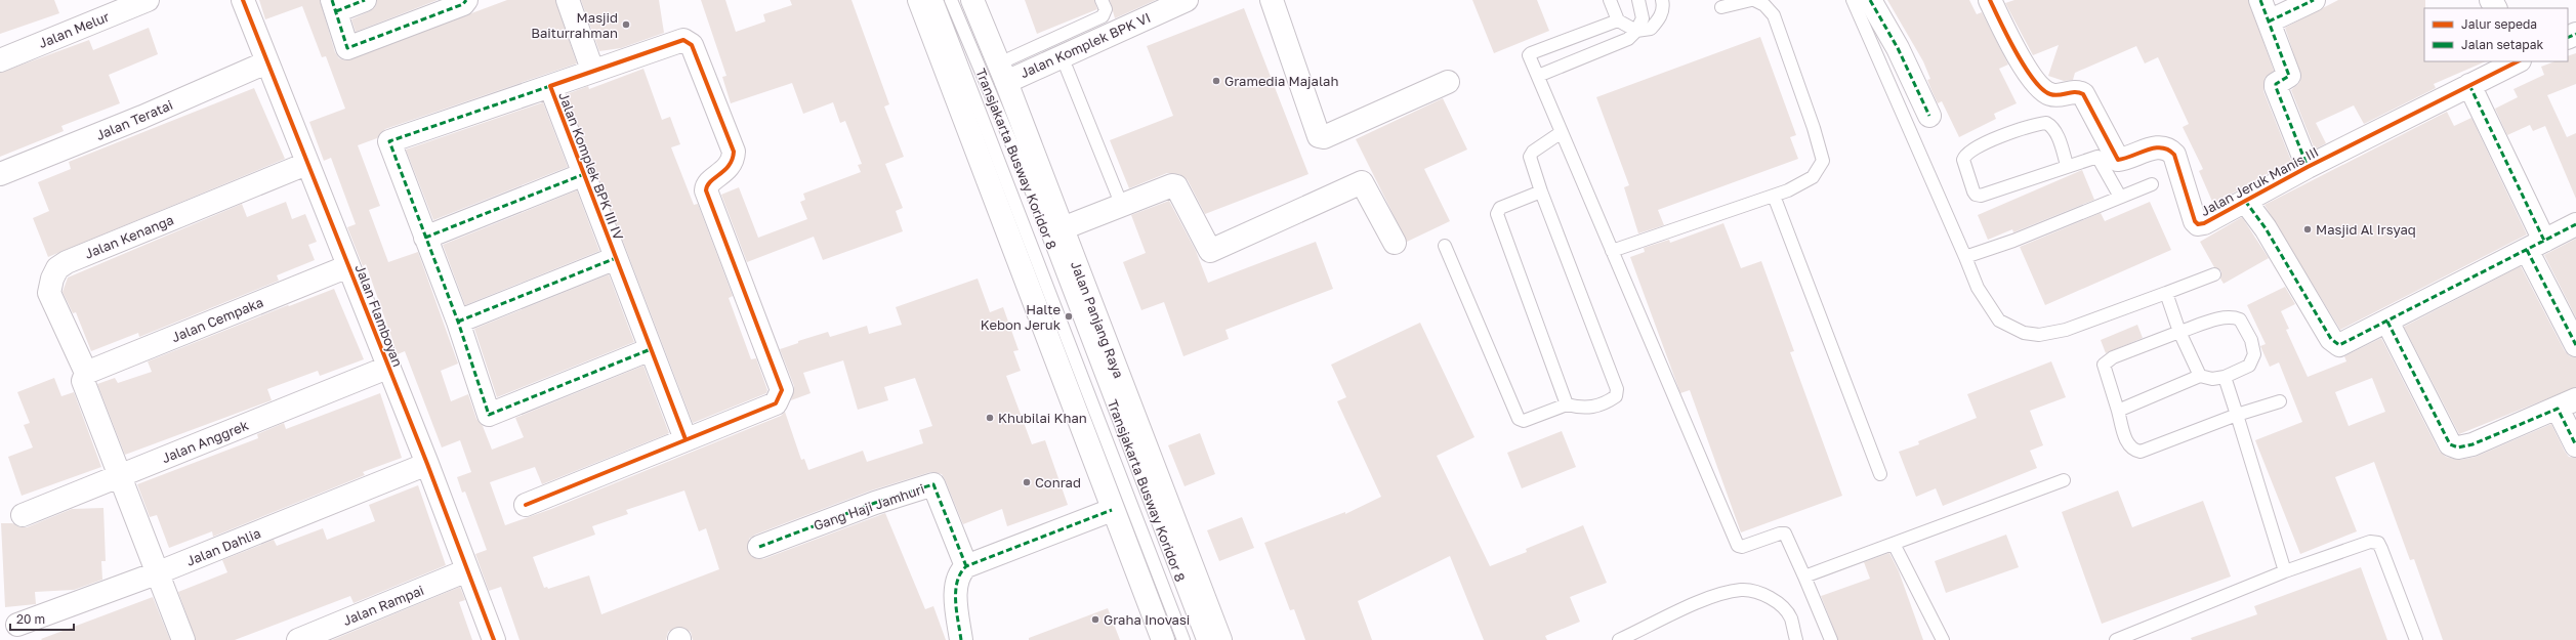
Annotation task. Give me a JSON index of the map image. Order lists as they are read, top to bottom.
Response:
{
  "streets": {
    "street": [
      "Jalan Melur",
      "Jalan Komplek BPK VI",
      "Jalan Teratai",
      "Jalan Komplek BPK III IV",
      "Jalan Jeruk Manis III",
      "Jalan Kenanga",
      "Jalan Flamboyan",
      "Jalan Cempaka",
      "Jalan Panjang Raya",
      "Jalan Anggrek",
      "Gang Haji Jamhuri",
      "Jalan Dahlia",
      "Jalan Rampai"
    ],
    "lane": ["Transjakarta Busway Koridor 8"]
  },
  "crossings": [
    ["Jalan Komplek BPK VI", "Jalan Panjang Raya"],
    ["Jalan Teratai", "Jalan Flamboyan"],
    ["Jalan Kenanga", "Jalan Flamboyan"],
    ["Jalan Kenanga", "Jalan Cempaka"],
    ["Jalan Flamboyan", "Jalan Cempaka"],
    ["Jalan Flamboyan", "Jalan Anggrek"],
    ["Jalan Flamboyan", "Jalan Dahlia"],
    ["Jalan Flamboyan", "Jalan Rampai"]
  ],
  "places": [
    "Masjid Baiturrahman",
    "Gramedia Majalah",
    "Masjid Al Irsyaq",
    "Halte Kebon Jeruk",
    "Khubilai Khan",
    "Conrad",
    "Graha Inovasi"
  ],
  "legend": ["Jalur sepeda", "Jalan setapak"],
  "scale_bar": "20 m"
}
